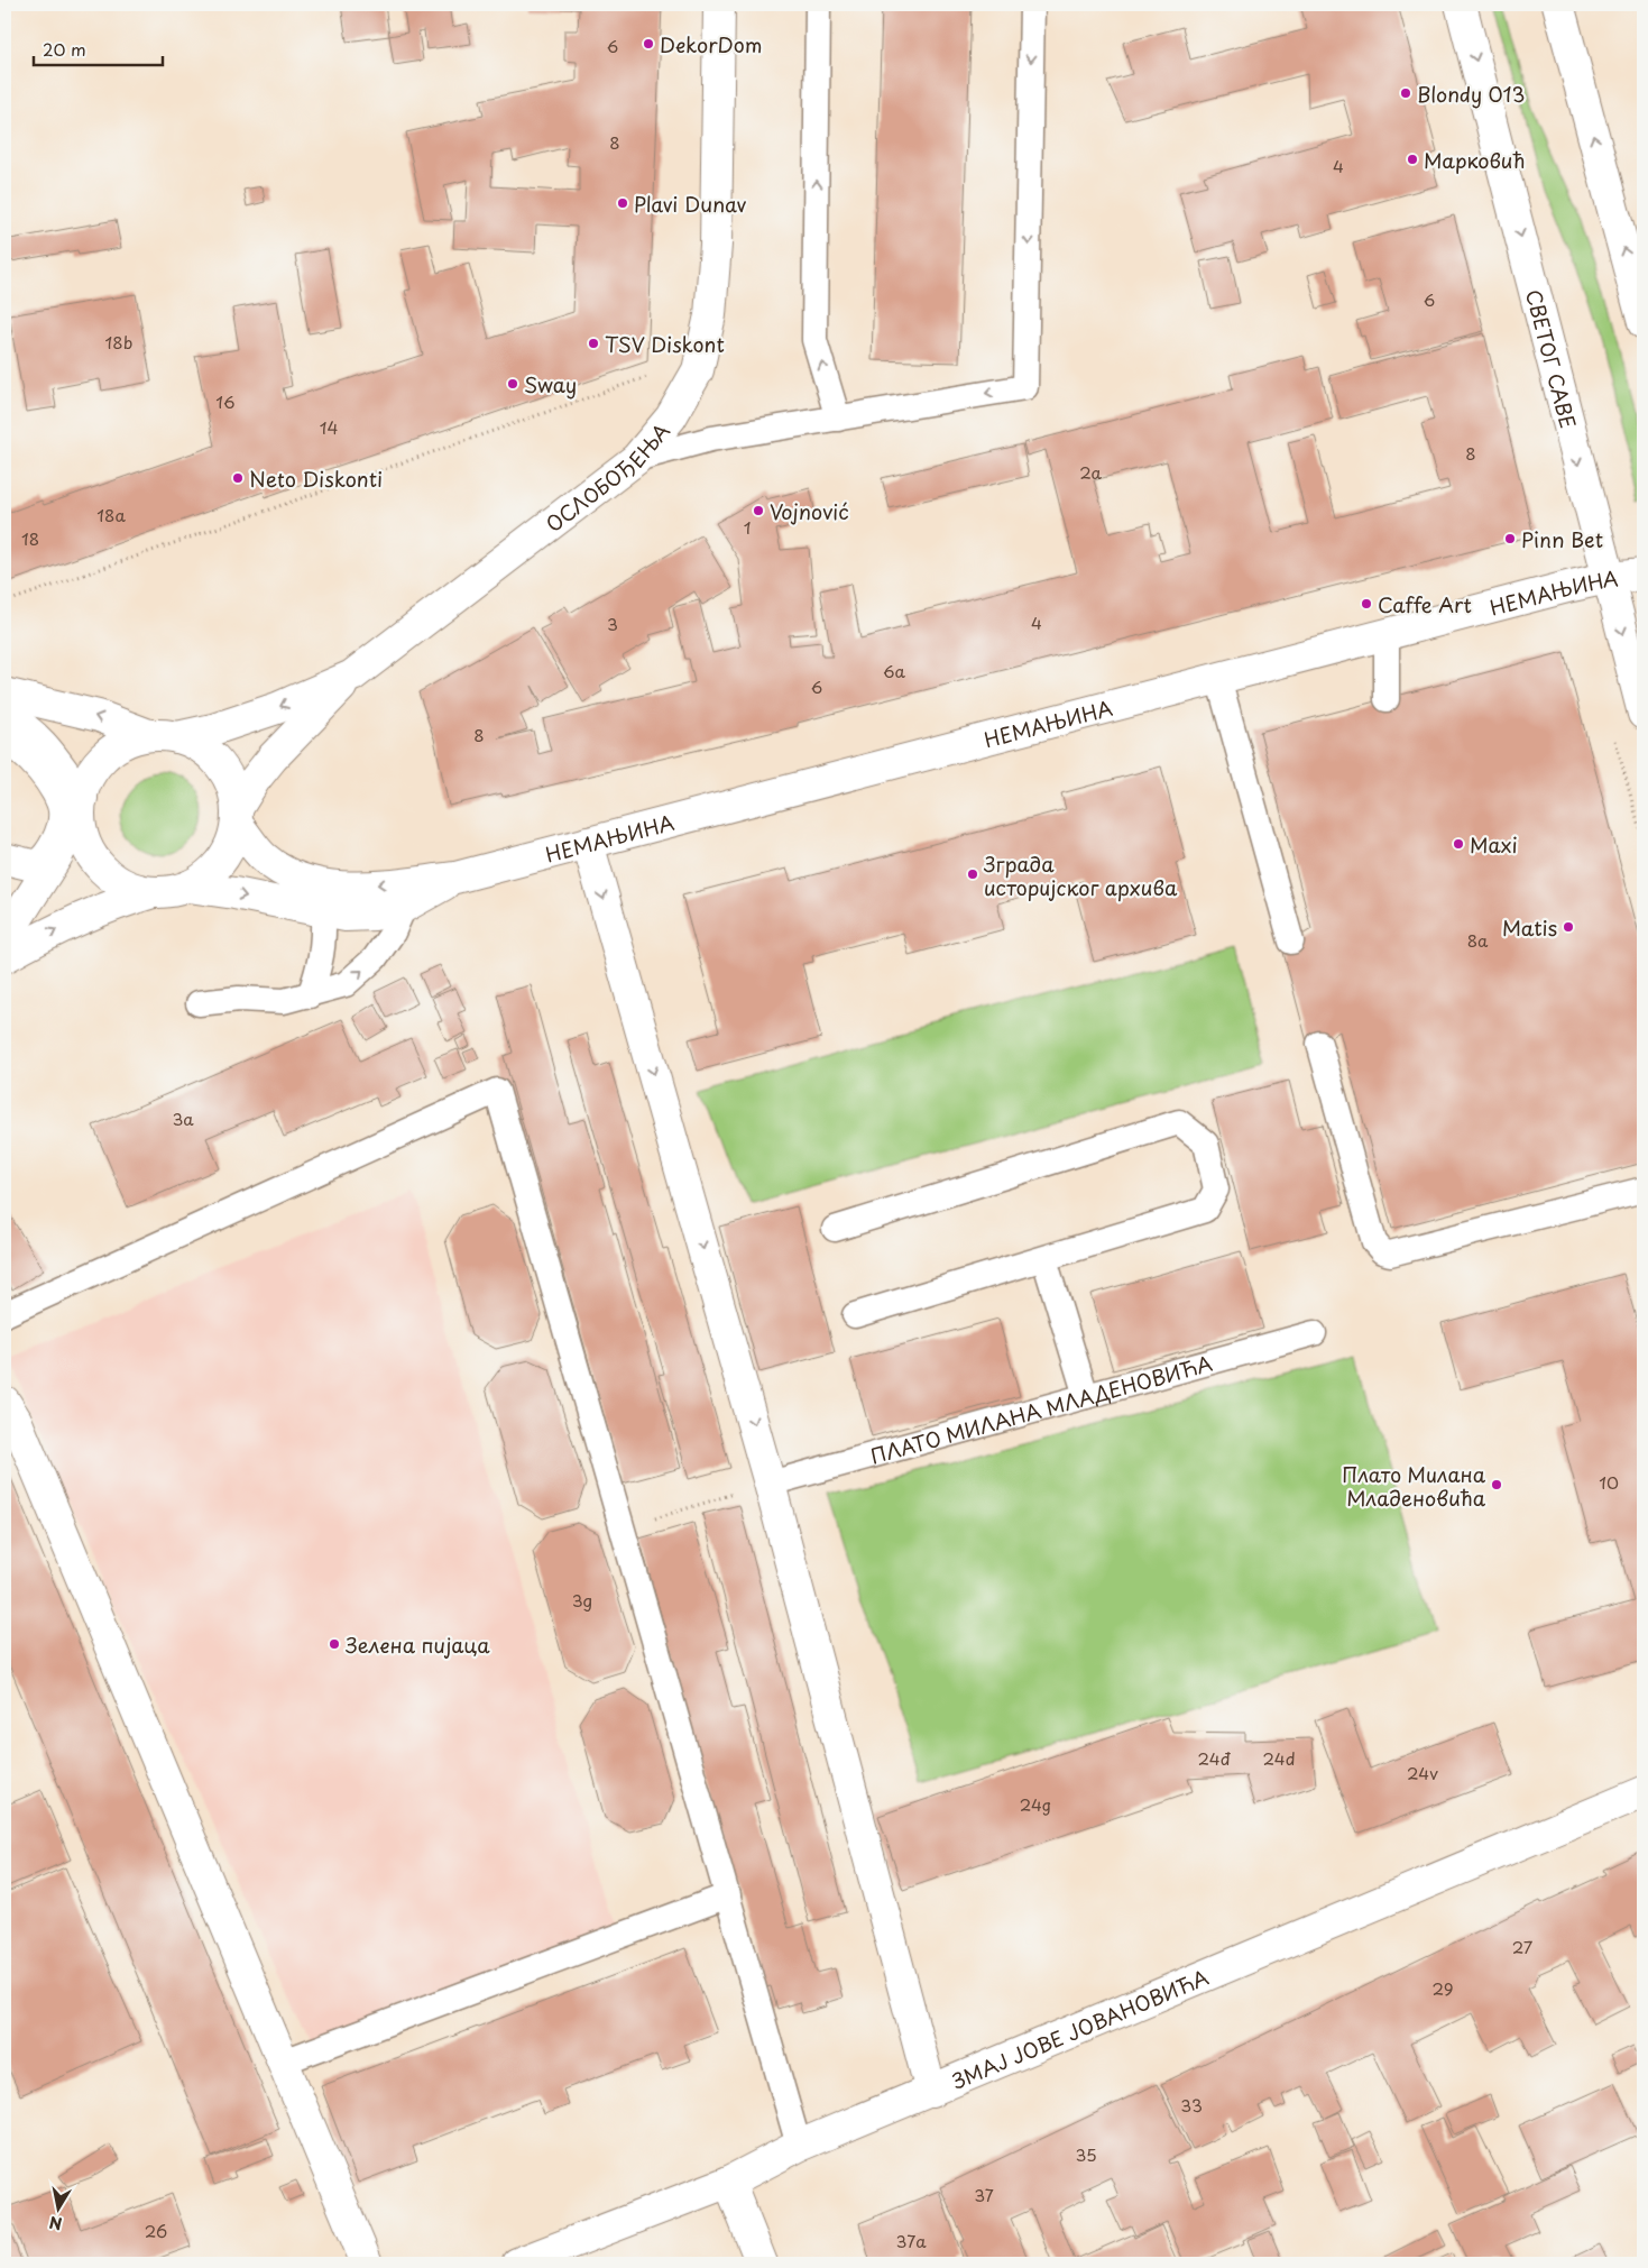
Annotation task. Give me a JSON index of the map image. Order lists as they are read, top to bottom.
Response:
{
  "streets": {
    "street": [
      "СВЕТОГ САВЕ",
      "ОСЛОБОЂЕЊА",
      "НЕМАЊИНА",
      "ЗМАЈ ЈОВЕ ЈОВАНОВИЋА"
    ],
    "lane": ["ПЛАТО МИЛАНА МЛАДЕНОВИЋА"]
  },
  "crossings": [
    ["СВЕТОГ САВЕ", "НЕМАЊИНА"]
  ],
  "places": [
    "DekorDom",
    "Blondy 013",
    "Марковић",
    "Plavi Dunav",
    "TSV Diskont",
    "Sway",
    "Neto Diskonti",
    "Vojnović",
    "Pinn Bet",
    "Caffe Art",
    "Maxi",
    "Зграда историјског архива",
    "Matis",
    "Плато Милана Младеновића",
    "Зелена пијаца"
  ],
  "house_numbers": [
    "6",
    "8",
    "4",
    "6",
    "18b",
    "16",
    "14",
    "8",
    "2a",
    "18a",
    "1",
    "18",
    "4",
    "3",
    "6a",
    "6",
    "8",
    "8a",
    "3a",
    "10",
    "3g",
    "24đ",
    "24d",
    "24v",
    "24g",
    "27",
    "29",
    "33",
    "35",
    "37",
    "26",
    "37a"
  ],
  "scale_bar": "20 m",
  "north": "bottom"
}
